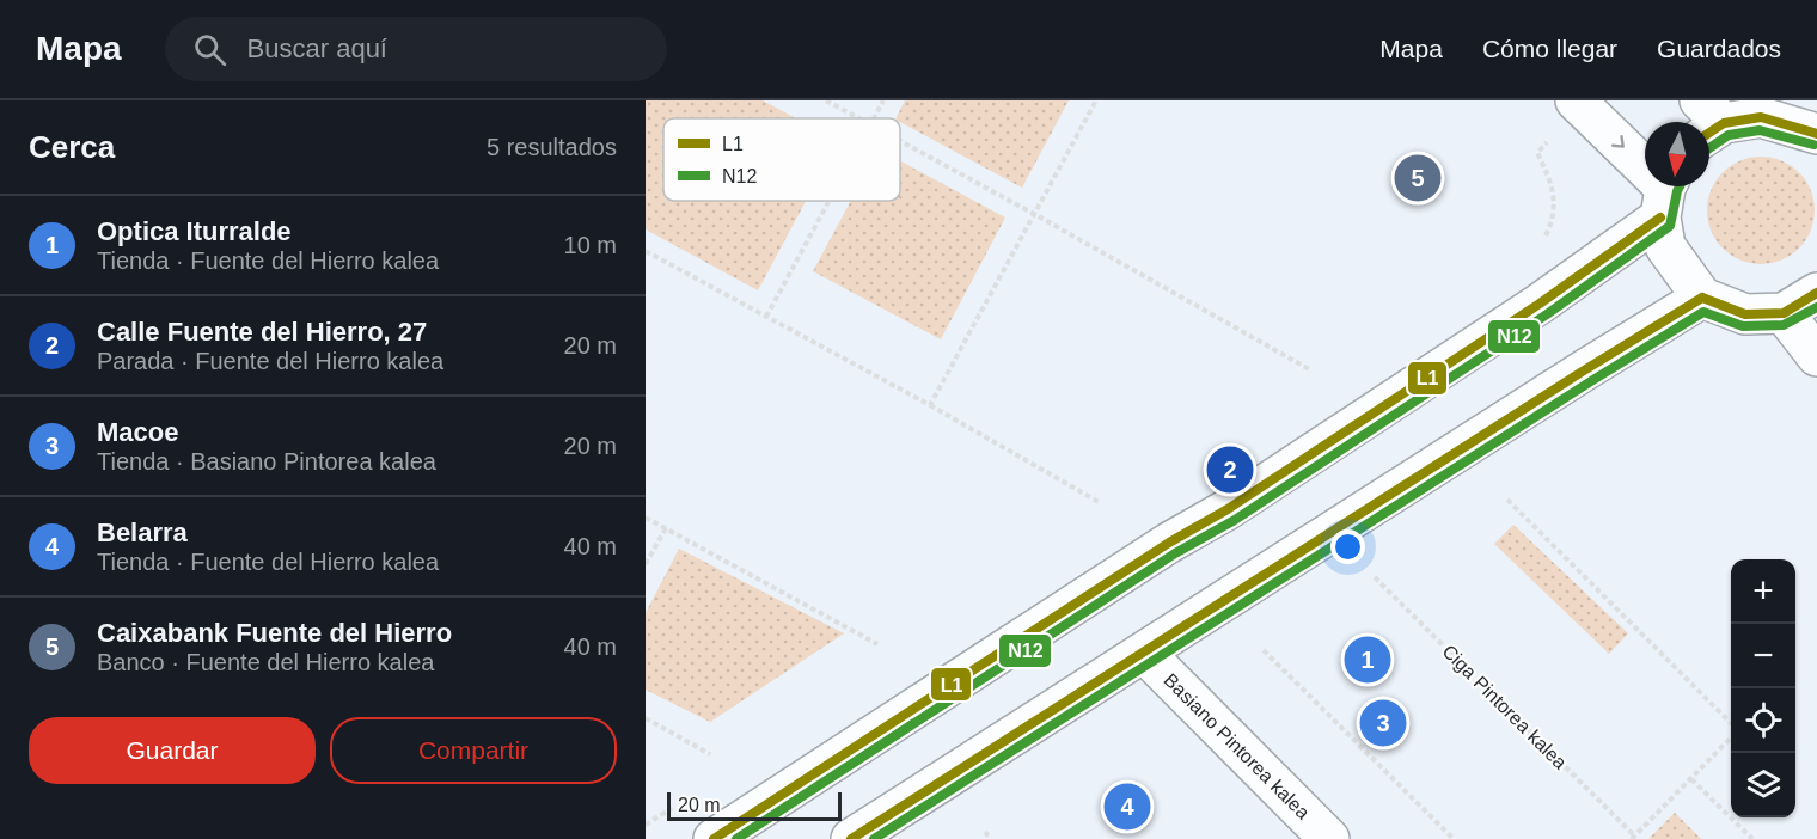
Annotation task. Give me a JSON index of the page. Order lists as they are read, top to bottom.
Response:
{
  "streets": {
    "main road": ["Basiano Pintorea kalea"],
    "path": ["Ciga Pintorea kalea"]
  },
  "lines": ["transit line L1", "transit line N12"],
  "legend": ["L1", "N12"],
  "scale_bar": "20 m",
  "north": "bottom",
  "page": {
    "header": "Mapa",
    "search": "Buscar aquí",
    "nav": ["Mapa", "Cómo llegar", "Guardados"],
    "heading": ["Cerca", "5 resultados"],
    "pins": [
      "5",
      "2",
      "1",
      "3",
      "4"
    ],
    "list": [
      {
        "mark": "1",
        "name": "Optica Iturralde",
        "note": "Tienda · Fuente del Hierro kalea",
        "value": "10 m"
      },
      {
        "mark": "2",
        "name": "Calle Fuente del Hierro, 27",
        "note": "Parada · Fuente del Hierro kalea",
        "value": "20 m"
      },
      {
        "mark": "3",
        "name": "Macoe",
        "note": "Tienda · Basiano Pintorea kalea",
        "value": "20 m"
      },
      {
        "mark": "4",
        "name": "Belarra",
        "note": "Tienda · Fuente del Hierro kalea",
        "value": "40 m"
      },
      {
        "mark": "5",
        "name": "Caixabank Fuente del Hierro",
        "note": "Banco · Fuente del Hierro kalea",
        "value": "40 m"
      }
    ],
    "map_buttons": ["+", "−"],
    "buttons": ["Guardar", "Compartir"],
    "scale": "20 m"
  }
}
